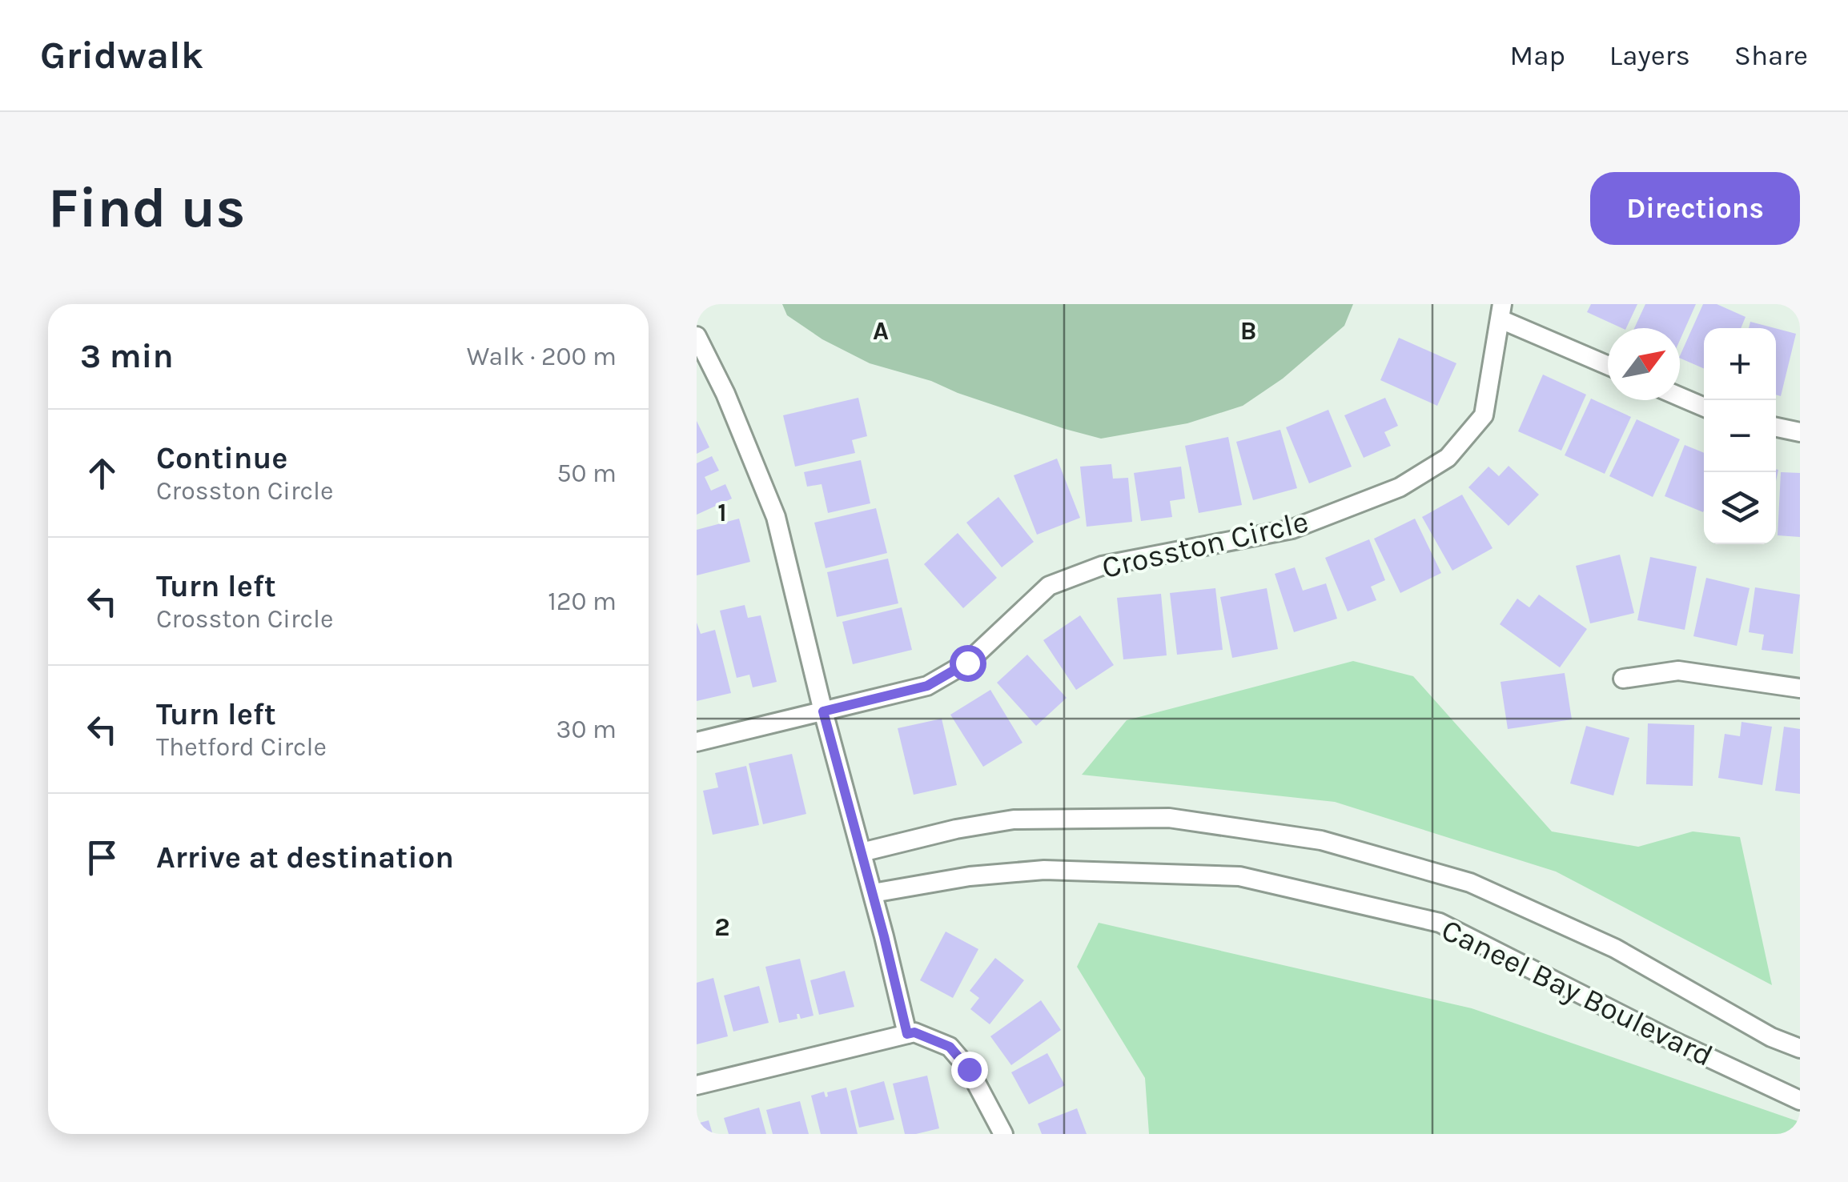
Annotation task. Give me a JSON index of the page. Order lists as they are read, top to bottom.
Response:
{
  "streets": {
    "street": ["Crosston Circle", "Caneel Bay Boulevard"]
  },
  "north": "top right",
  "page": {
    "header": "Gridwalk",
    "nav": ["Map", "Layers", "Share"],
    "buttons": "Directions",
    "title": "Find us",
    "heading": ["3 min", "Walk · 200 m"],
    "map_buttons": ["+", "−"],
    "list": [
      ["Continue", "Crosston Circle", "50 m"],
      ["Turn left", "Crosston Circle", "120 m"],
      ["Turn left", "Thetford Circle", "30 m"],
      "Arrive at destination"
    ]
  },
  "grid": {
    "columns": ["A", "B"],
    "rows": ["1", "2"]
  }
}
